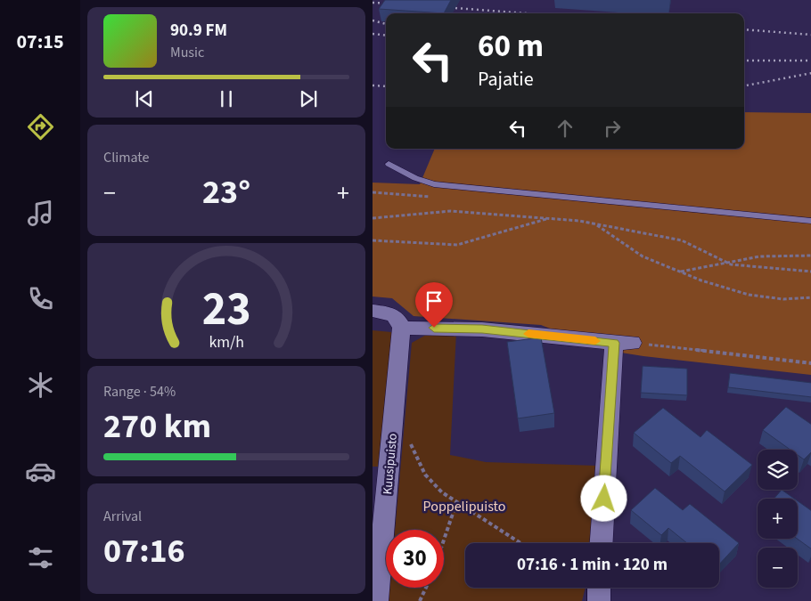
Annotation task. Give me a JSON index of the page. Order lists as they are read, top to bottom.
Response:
{
  "streets": {
    "street": ["Kuusipuisto"]
  },
  "parks": ["Poppelipuisto"],
  "page": {
    "tabs": "07:15",
    "turn": ["60 m", "Pajatie"],
    "song": ["90.9 FM", "Music"],
    "tile": [
      "Climate",
      ["Range · 54%", "270 km"],
      ["Arrival", "07:16"]
    ],
    "heat": ["−", "23°", "+"],
    "map_buttons": ["+", "−"],
    "limit": "30",
    "trip": "07:16 · 1 min · 120 m",
    "gauge": ["23", "km/h"]
  }
}
